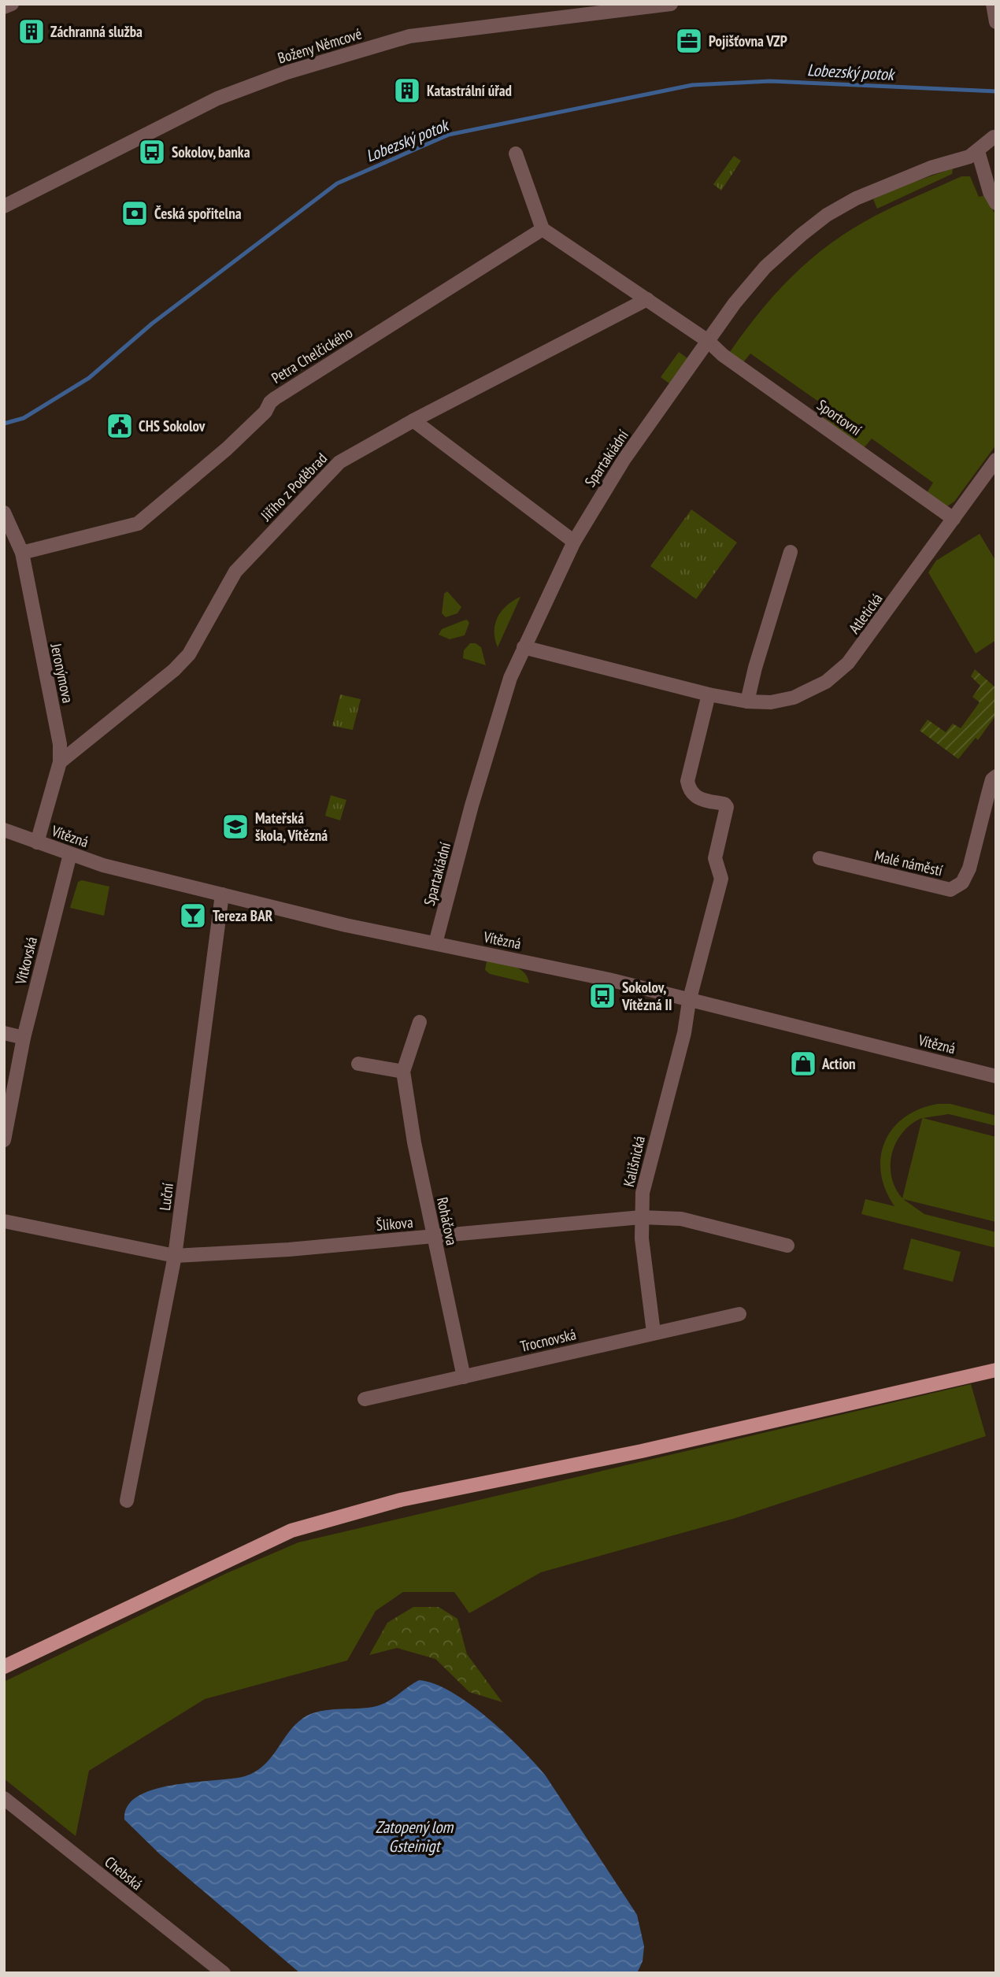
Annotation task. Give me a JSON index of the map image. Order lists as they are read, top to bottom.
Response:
{
  "streets": {
    "street": [
      "Boženy Němcové",
      "Petra Chelčického",
      "Sportovní",
      "Spartakiádní",
      "Jiřího z Poděbrad",
      "Atletická",
      "Jeronýmova",
      "Vítězná",
      "Malé náměstí",
      "Vítkovská",
      "Kališnická",
      "Luční",
      "Roháčova",
      "Šlikova",
      "Trocnovská",
      "Chebská"
    ]
  },
  "crossings": [
    ["Petra Chelčického", "Sportovní"],
    ["Petra Chelčického", "Jeronýmova"],
    ["Sportovní", "Spartakiádní"],
    ["Sportovní", "Jiřího z Poděbrad"],
    ["Sportovní", "Atletická"],
    ["Spartakiádní", "Atletická"],
    ["Spartakiádní", "Vítězná"],
    ["Jiřího z Poděbrad", "Jeronýmova"],
    ["Jeronýmova", "Vítězná"],
    ["Vítězná", "Vítkovská"],
    ["Vítězná", "Kališnická"],
    ["Vítězná", "Luční"],
    ["Kališnická", "Šlikova"],
    ["Kališnická", "Trocnovská"],
    ["Luční", "Šlikova"],
    ["Roháčova", "Šlikova"],
    ["Roháčova", "Trocnovská"]
  ],
  "water": ["Lobezský potok", "Zatopený lom Gsteinigt"],
  "places": {
    "building": ["Záchranná služba", "Katastrální úřad"],
    "office": ["Pojišťovna VZP"],
    "bus stop": ["Sokolov, banka", "Sokolov, Vítězná II"],
    "bank": ["Česká spořitelna"],
    "public building": ["CHS Sokolov"],
    "school or university": ["Mateřská škola, Vítězná"],
    "bar": ["Tereza BAR"],
    "shop": ["Action"]
  }
}
